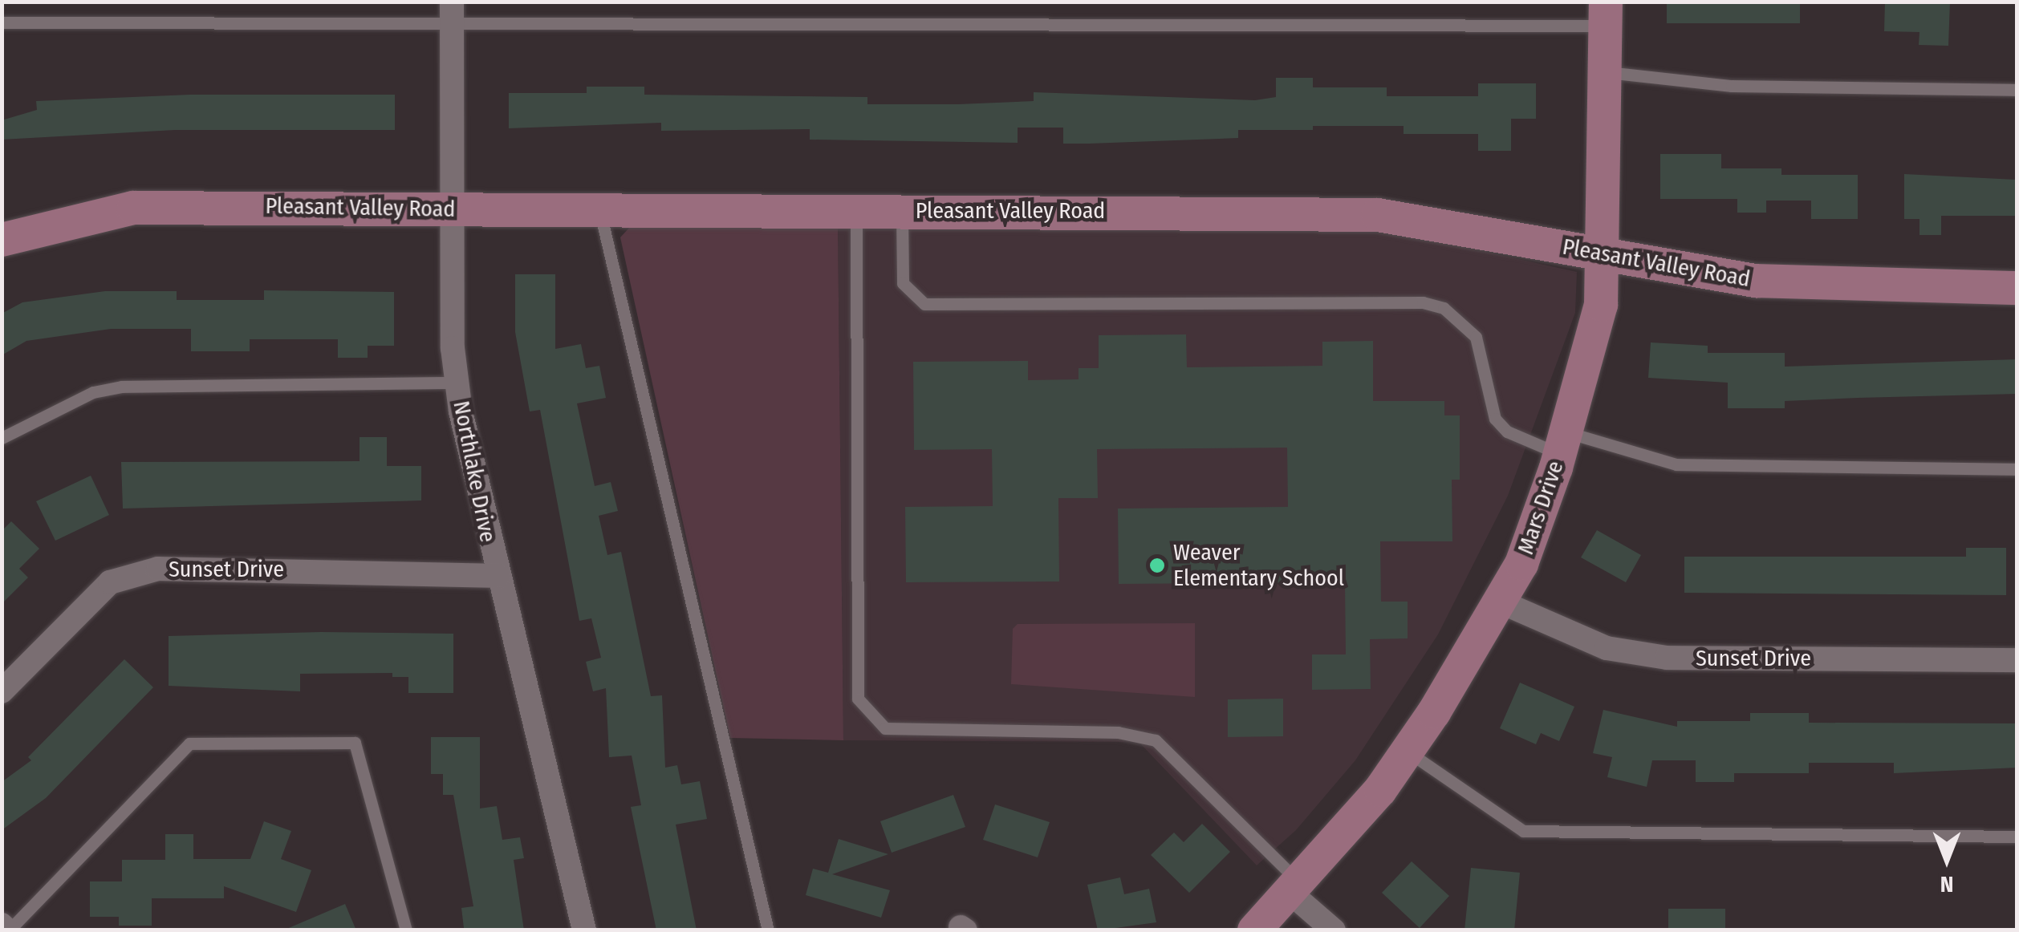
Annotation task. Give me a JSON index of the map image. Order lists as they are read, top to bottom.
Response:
{
  "streets": {
    "street": [
      "Pleasant Valley Road",
      "Northlake Drive",
      "Mars Drive",
      "Sunset Drive"
    ]
  },
  "crossings": [
    ["Pleasant Valley Road", "Northlake Drive"],
    ["Pleasant Valley Road", "Mars Drive"],
    ["Northlake Drive", "Sunset Drive"],
    ["Mars Drive", "Sunset Drive"]
  ],
  "places": ["Weaver Elementary School"],
  "north": "bottom"
}
